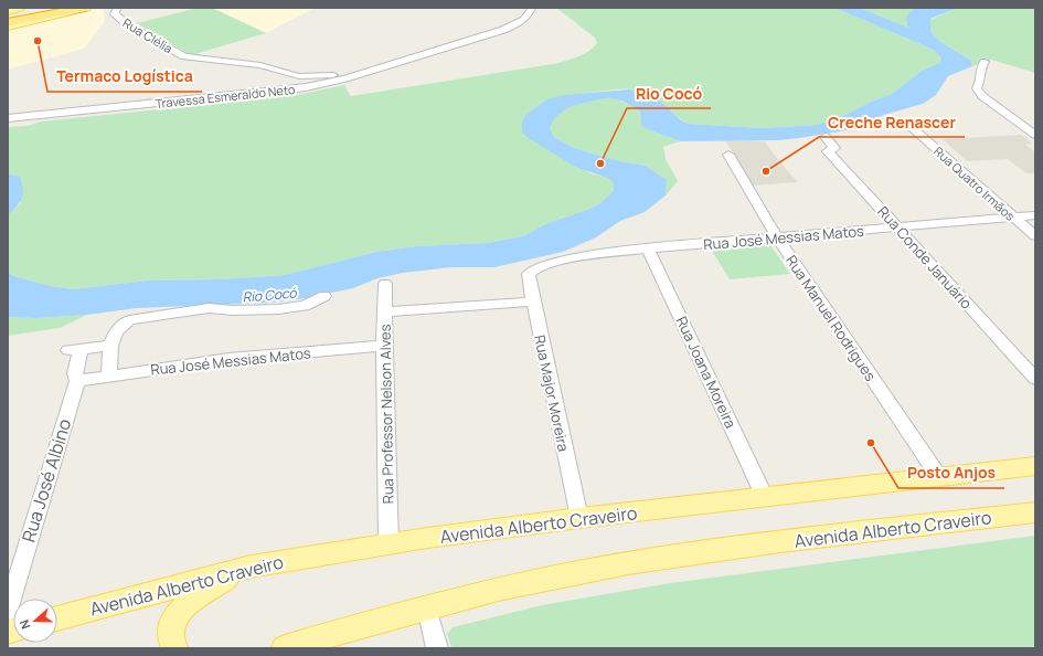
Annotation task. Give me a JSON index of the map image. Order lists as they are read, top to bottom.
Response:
{
  "streets": {
    "main road": ["Avenida Alberto Craveiro"],
    "street": [
      "Rua Clélia",
      "Travessa Esmeraldo Neto",
      "Rua Quatro Irmãos",
      "Rua José Messias Matos",
      "Rua Conde Januário",
      "Rua Manuel Rodrigues",
      "Rua Joana Moreira",
      "Rua Major Moreira",
      "Rua Professor Nelson Alves",
      "Rua José Albino"
    ]
  },
  "crossings": [
    ["Rua Clélia", "Travessa Esmeraldo Neto"],
    ["Rua Quatro Irmãos", "Rua José Messias Matos"],
    ["Rua José Messias Matos", "Rua Conde Januário"],
    ["Rua José Messias Matos", "Rua Manuel Rodrigues"],
    ["Rua José Messias Matos", "Rua Joana Moreira"],
    ["Rua José Messias Matos", "Rua Major Moreira"],
    ["Rua José Messias Matos", "Rua Professor Nelson Alves"],
    ["Rua José Messias Matos", "Rua José Albino"],
    ["Rua Manuel Rodrigues", "Avenida Alberto Craveiro"],
    ["Rua Joana Moreira", "Avenida Alberto Craveiro"],
    ["Rua Major Moreira", "Avenida Alberto Craveiro"],
    ["Rua Professor Nelson Alves", "Avenida Alberto Craveiro"]
  ],
  "water": ["Rio Cocó"],
  "places": [
    "Termaco Logística",
    "Rio Cocó",
    "Creche Renascer",
    "Posto Anjos"
  ],
  "north": "left"
}
